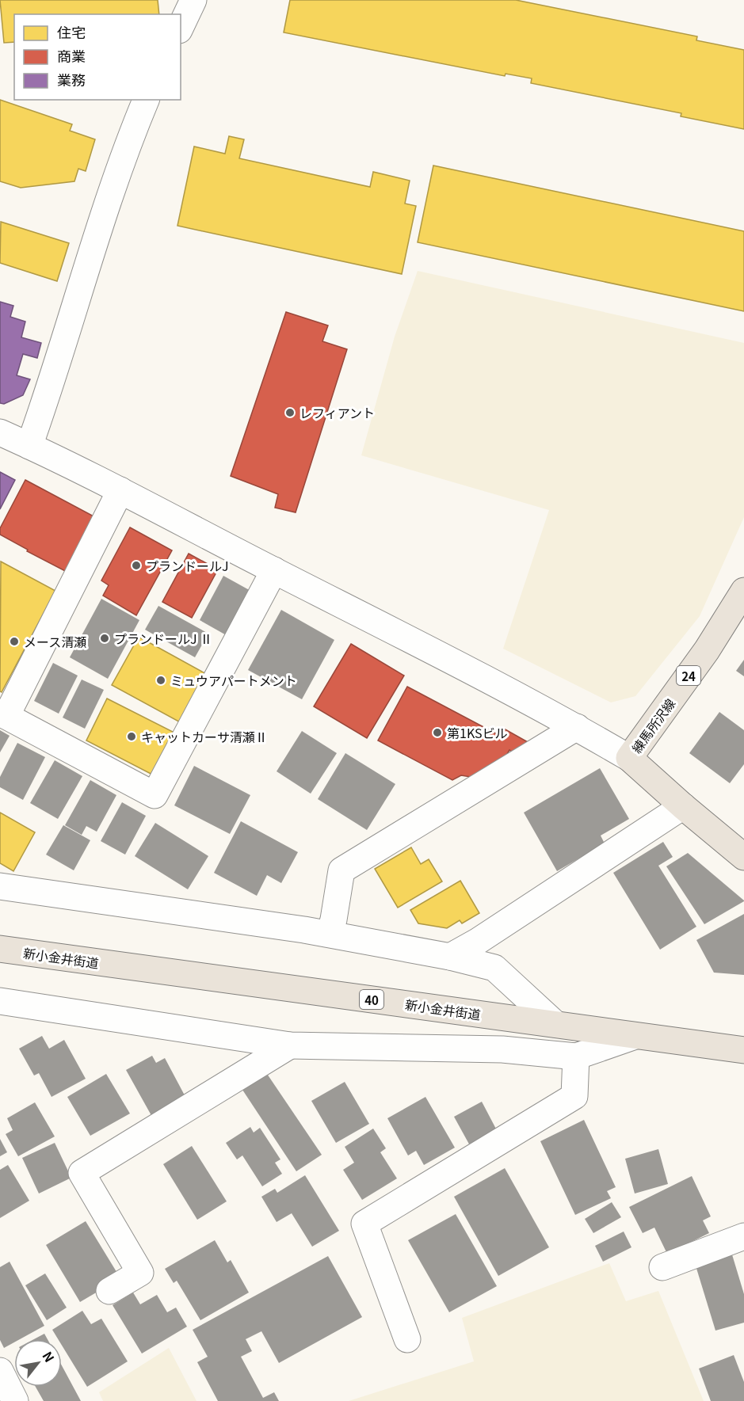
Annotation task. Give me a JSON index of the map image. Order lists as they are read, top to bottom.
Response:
{
  "streets": {
    "main road": [
      "24",
      "練馬所沢線",
      "新小金井街道",
      "40"
    ]
  },
  "places": [
    "レフィアント",
    "プランドールJ",
    "プランドールJ Ⅱ",
    "メース清瀬",
    "ミュウアパートメント",
    "第1KSビル",
    "キャットカーサ清瀬Ⅱ"
  ],
  "legend": ["住宅", "商業", "業務"],
  "north": "top right"
}
